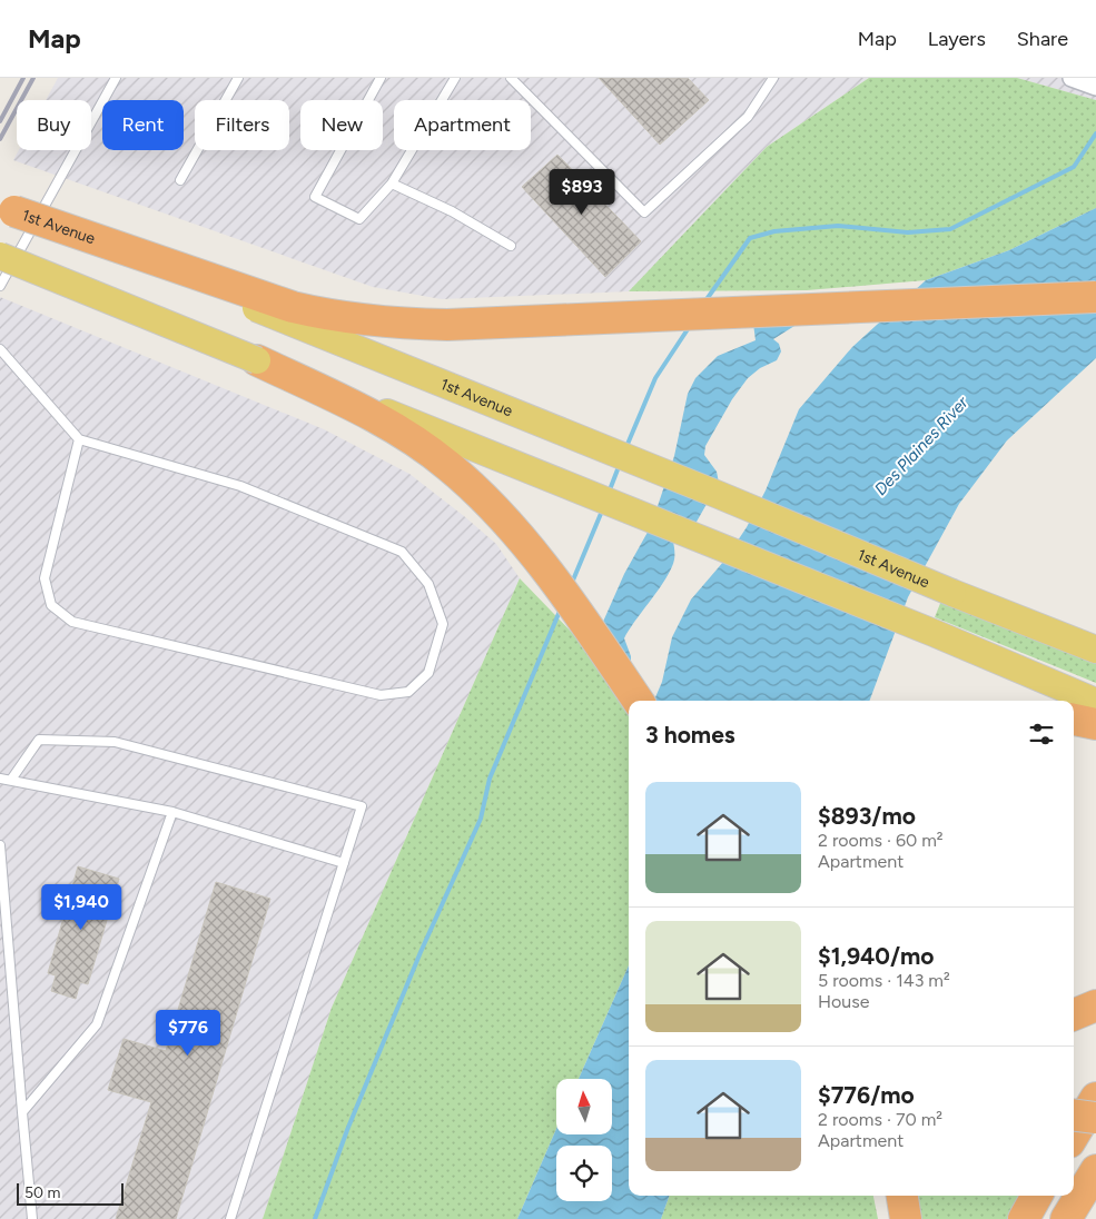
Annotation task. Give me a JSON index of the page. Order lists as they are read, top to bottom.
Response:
{
  "streets": {
    "main road": ["1st Avenue"]
  },
  "water": ["Des Plaines River"],
  "scale_bar": "50 m",
  "north": "top",
  "page": {
    "header": "Map",
    "nav": ["Map", "Layers", "Share"],
    "chip": [
      "Buy",
      "Rent",
      "Filters",
      "New",
      "Apartment"
    ],
    "price": ["$893", "$1,940", "$776"],
    "heading": "3 homes",
    "list": [
      {
        "name": "$893/mo",
        "note": "2 rooms · 60 m² · Apartment"
      },
      {
        "name": "$1,940/mo",
        "note": "5 rooms · 143 m² · House"
      },
      {
        "name": "$776/mo",
        "note": "2 rooms · 70 m² · Apartment"
      }
    ],
    "scale": "50 m"
  }
}
